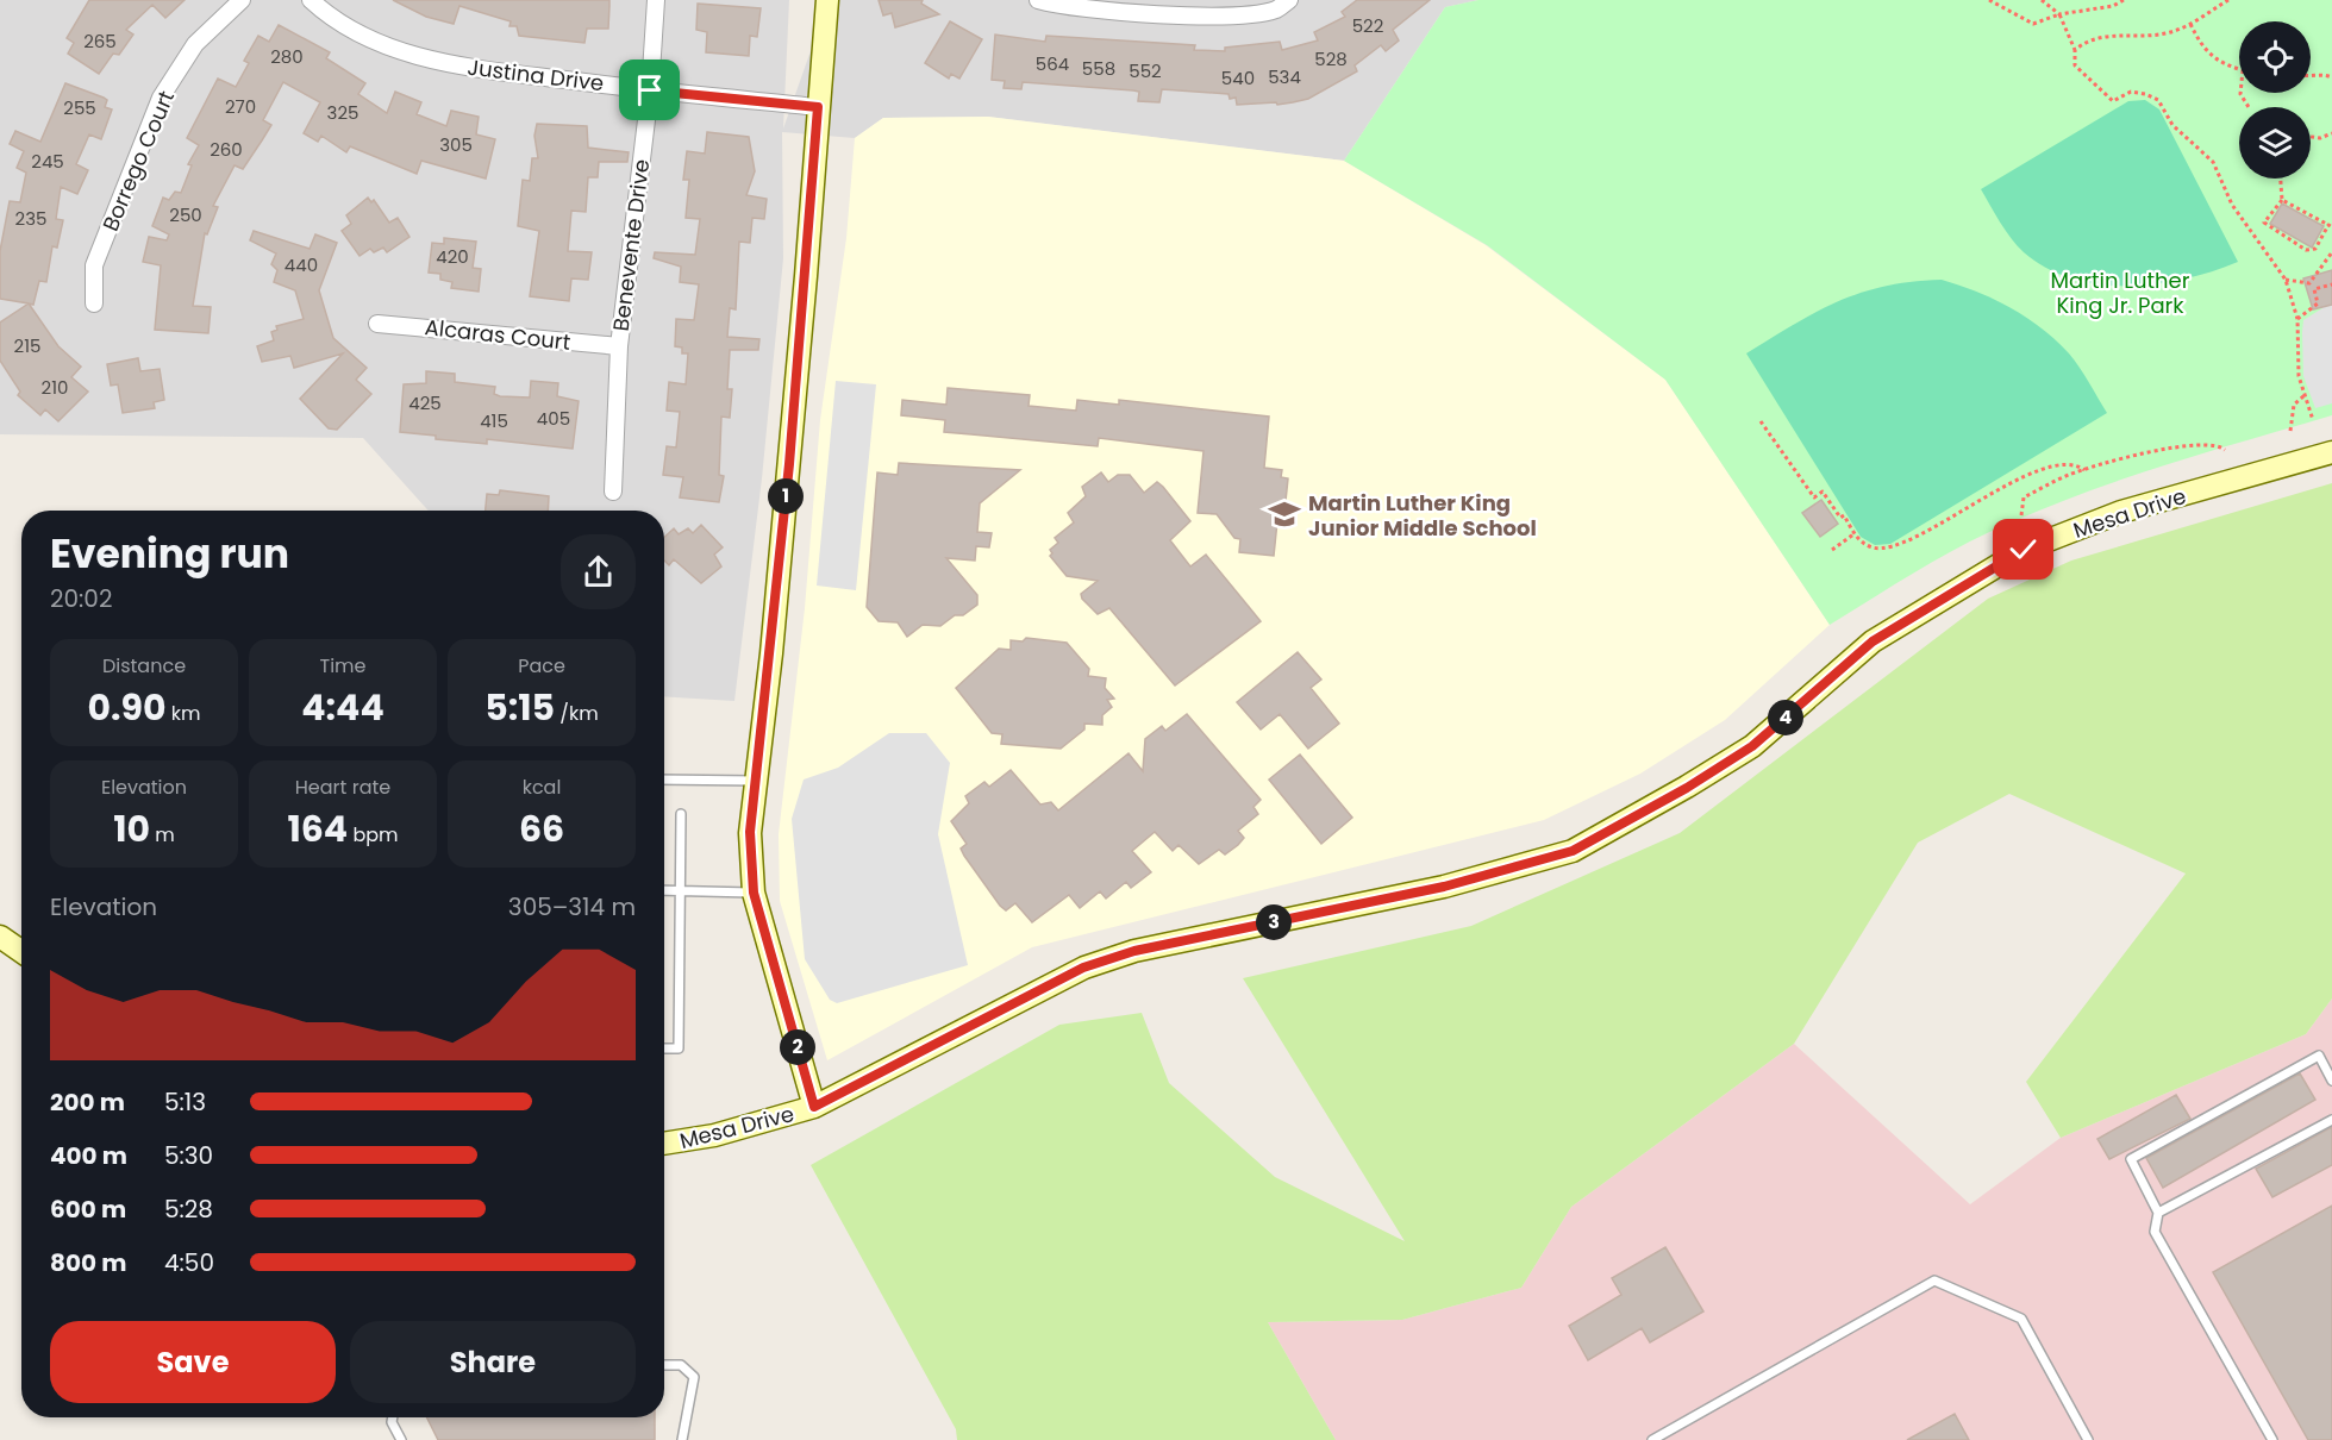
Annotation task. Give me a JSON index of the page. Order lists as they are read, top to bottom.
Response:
{
  "streets": {
    "main road": ["Mesa Drive"],
    "street": [
      "Justina Drive",
      "Borrego Court",
      "Benevente Drive",
      "Alcaras Court"
    ]
  },
  "crossings": [
    ["Justina Drive", "Benevente Drive"],
    ["Benevente Drive", "Alcaras Court"]
  ],
  "parks": ["Martin Luther King Jr. Park"],
  "places": {
    "school or university": ["Martin Luther King Junior Middle School"]
  },
  "house_numbers": [
    "522",
    "265",
    "280",
    "528",
    "564",
    "558",
    "552",
    "534",
    "540",
    "270",
    "255",
    "325",
    "305",
    "260",
    "245",
    "250",
    "235",
    "420",
    "440",
    "215",
    "210",
    "425",
    "405",
    "415"
  ],
  "page": {
    "pins": [
      "1",
      "4",
      "3",
      "2"
    ],
    "heading": ["Evening run", "20:02"],
    "stats": [
      ["Distance", "0.90 km"],
      ["Time", "4:44"],
      ["Pace", "5:15 /km"],
      ["Elevation", "10 m"],
      ["Heart rate", "164 bpm"],
      ["kcal", "66"]
    ],
    "chart": ["Elevation", "305–314 m"],
    "list": [
      {
        "name": "200 m",
        "note": "5:13"
      },
      {
        "name": "400 m",
        "note": "5:30"
      },
      {
        "name": "600 m",
        "note": "5:28"
      },
      {
        "name": "800 m",
        "note": "4:50"
      }
    ],
    "buttons": ["Save", "Share"]
  }
}
